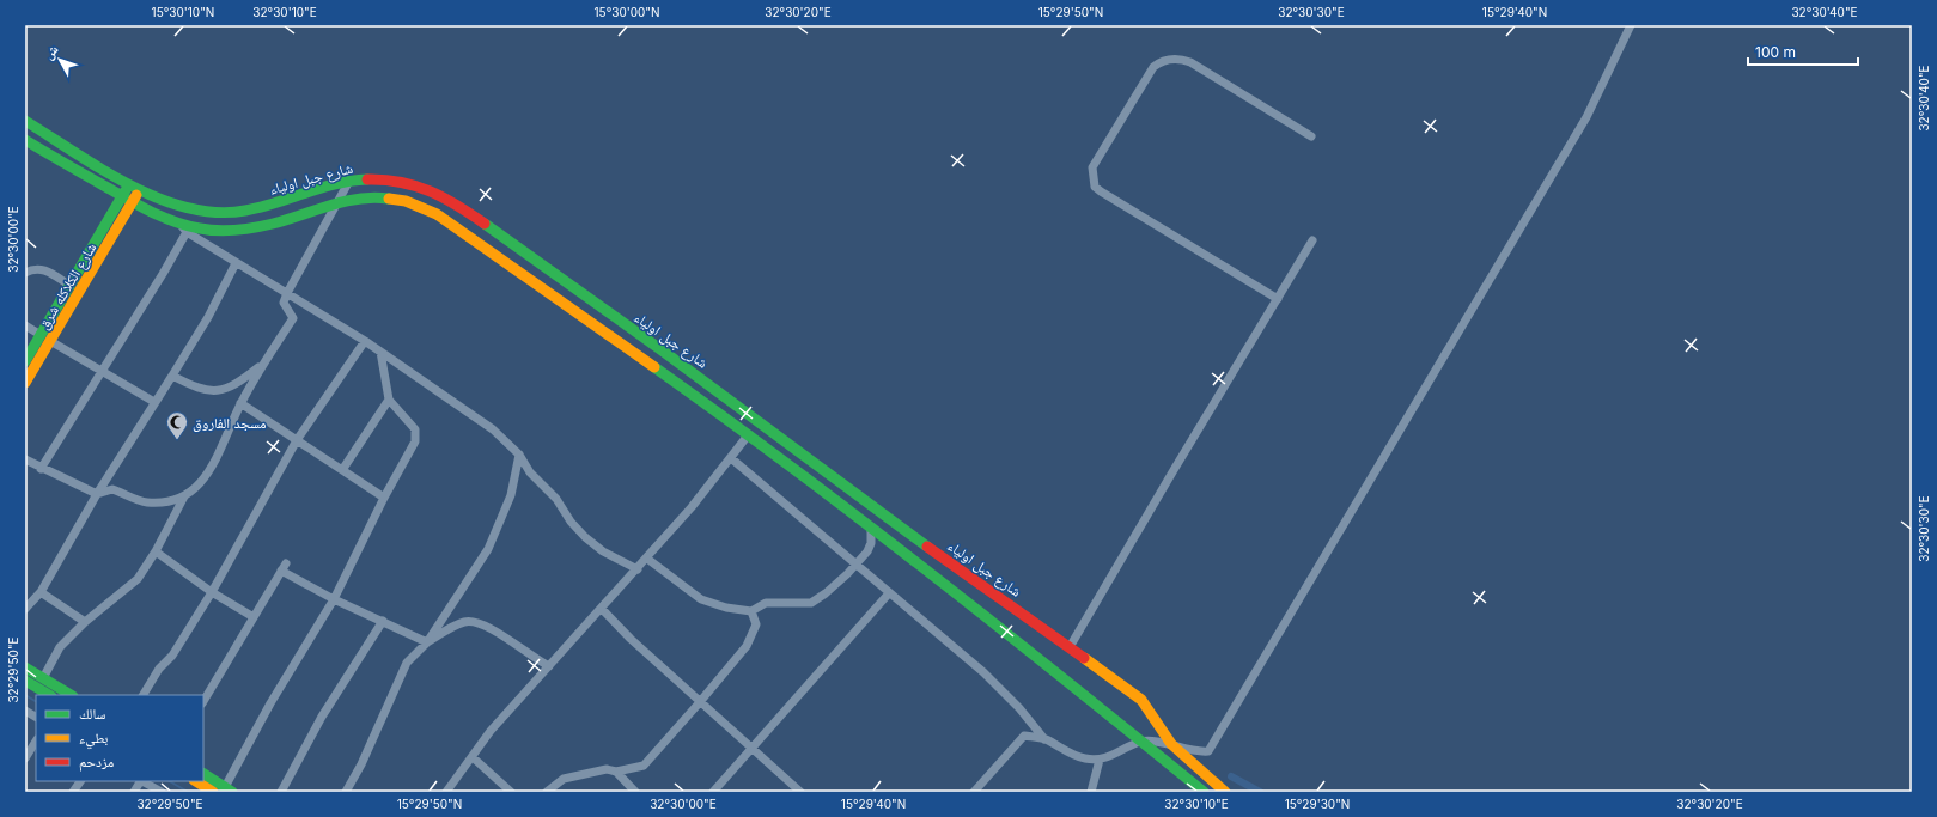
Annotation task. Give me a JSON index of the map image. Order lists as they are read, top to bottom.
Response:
{
  "streets": {
    "main road": ["شارع جبل اولياء", "شارع الكلاكله شرق"]
  },
  "crossings": [
    ["شارع جبل اولياء", "شارع الكلاكله شرق"]
  ],
  "places": {
    "mosque": ["مسجد الفاروق"]
  },
  "legend": ["سالك", "بطيء", "مزدحم"],
  "scale_bar": "100 m",
  "north": "top left",
  "coordinates": [
    "15°30'10\"N",
    "32°30'10\"E",
    "15°30'00\"N",
    "32°30'20\"E",
    "15°29'50\"N",
    "32°30'30\"E",
    "15°29'40\"N",
    "32°30'40\"E",
    "32°30'00\"E",
    "32°29'50\"E",
    "15°29'30\"N"
  ]
}
